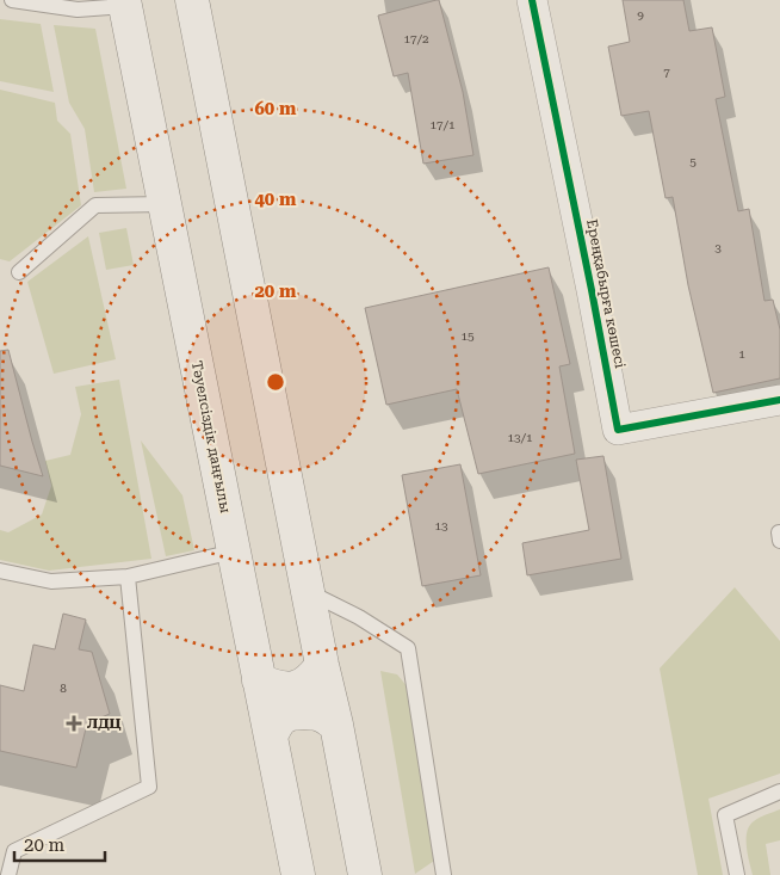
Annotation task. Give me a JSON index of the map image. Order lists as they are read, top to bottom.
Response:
{
  "streets": {
    "main road": ["Тәуелсіздік даңғылы"],
    "street": ["Ереңқабырға көшесі"]
  },
  "places": {
    "health": ["ЛДЦ"]
  },
  "house_numbers": [
    "9",
    "17/2",
    "7",
    "17/1",
    "5",
    "3",
    "15",
    "1",
    "13/1",
    "13",
    "8"
  ],
  "scale_bar": "20 m",
  "rings": ["60 m", "40 m", "20 m"]
}
